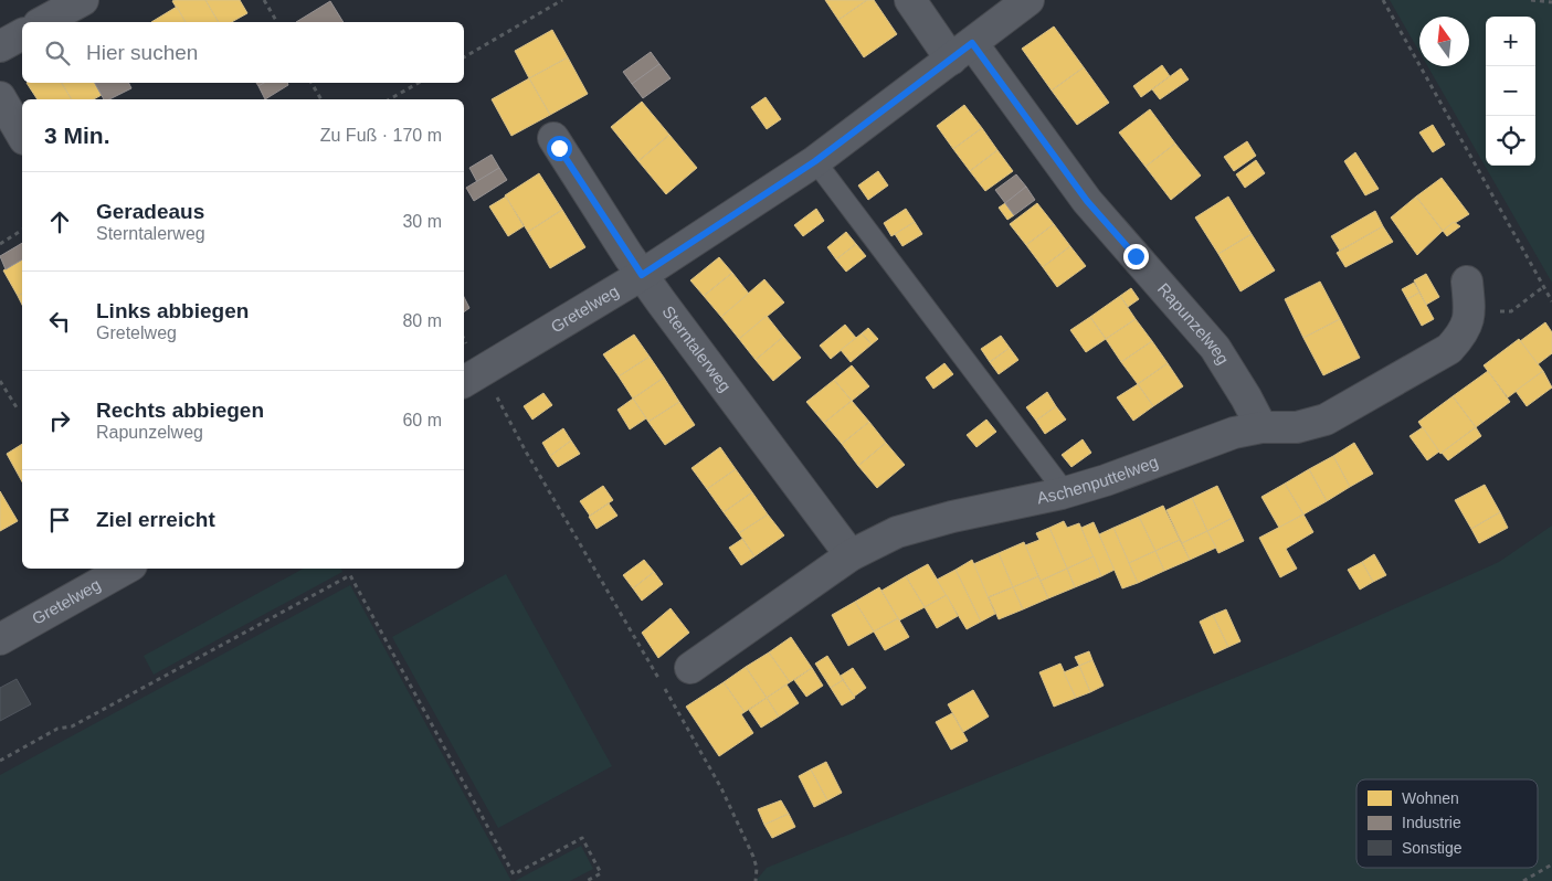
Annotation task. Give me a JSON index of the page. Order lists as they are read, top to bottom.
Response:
{
  "streets": {
    "street": [
      "Gretelweg",
      "Rapunzelweg",
      "Sterntalerweg",
      "Aschenputtelweg"
    ]
  },
  "crossings": [
    ["Gretelweg", "Rapunzelweg"],
    ["Gretelweg", "Sterntalerweg"],
    ["Rapunzelweg", "Aschenputtelweg"],
    ["Sterntalerweg", "Aschenputtelweg"]
  ],
  "legend": ["Wohnen", "Industrie", "Sonstige"],
  "north": "top",
  "page": {
    "map_buttons": ["+", "−"],
    "search": "Hier suchen",
    "heading": ["3 Min.", "Zu Fuß · 170 m"],
    "list": [
      ["Geradeaus", "Sterntalerweg", "30 m"],
      ["Links abbiegen", "Gretelweg", "80 m"],
      ["Rechts abbiegen", "Rapunzelweg", "60 m"],
      "Ziel erreicht"
    ]
  }
}
